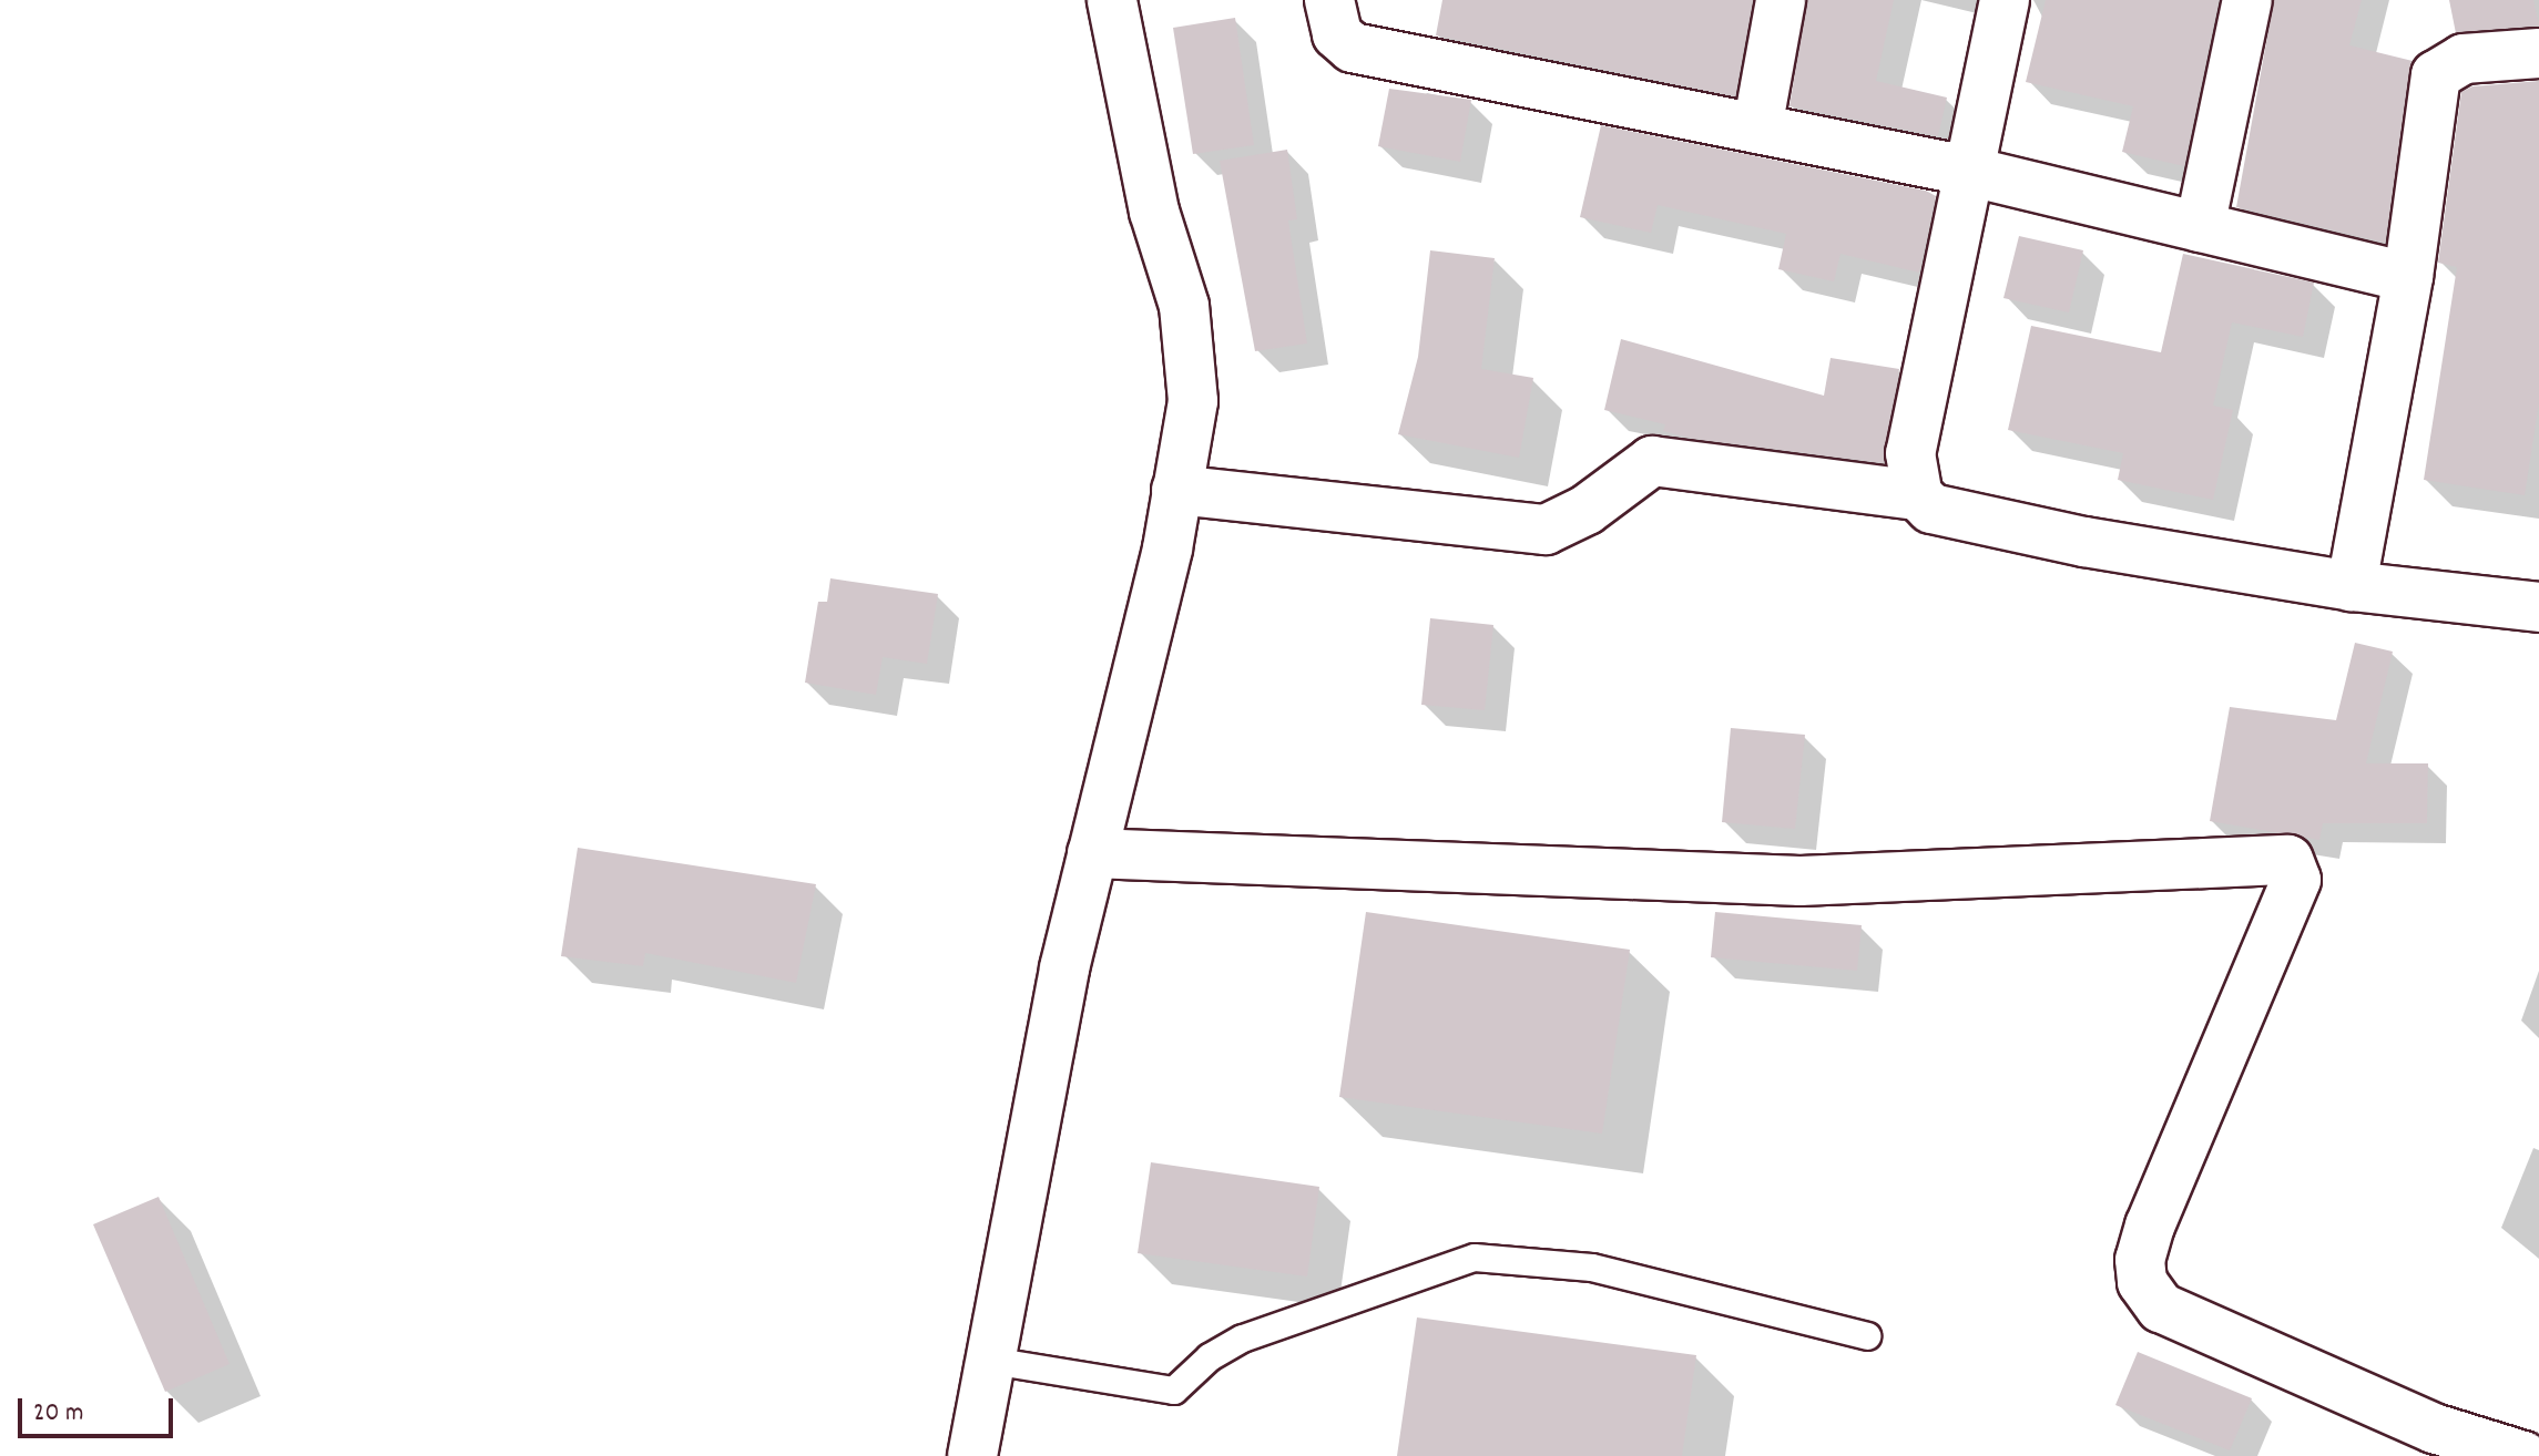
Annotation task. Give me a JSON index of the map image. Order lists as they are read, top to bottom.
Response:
{
  "scale_bar": "20 m"
}
